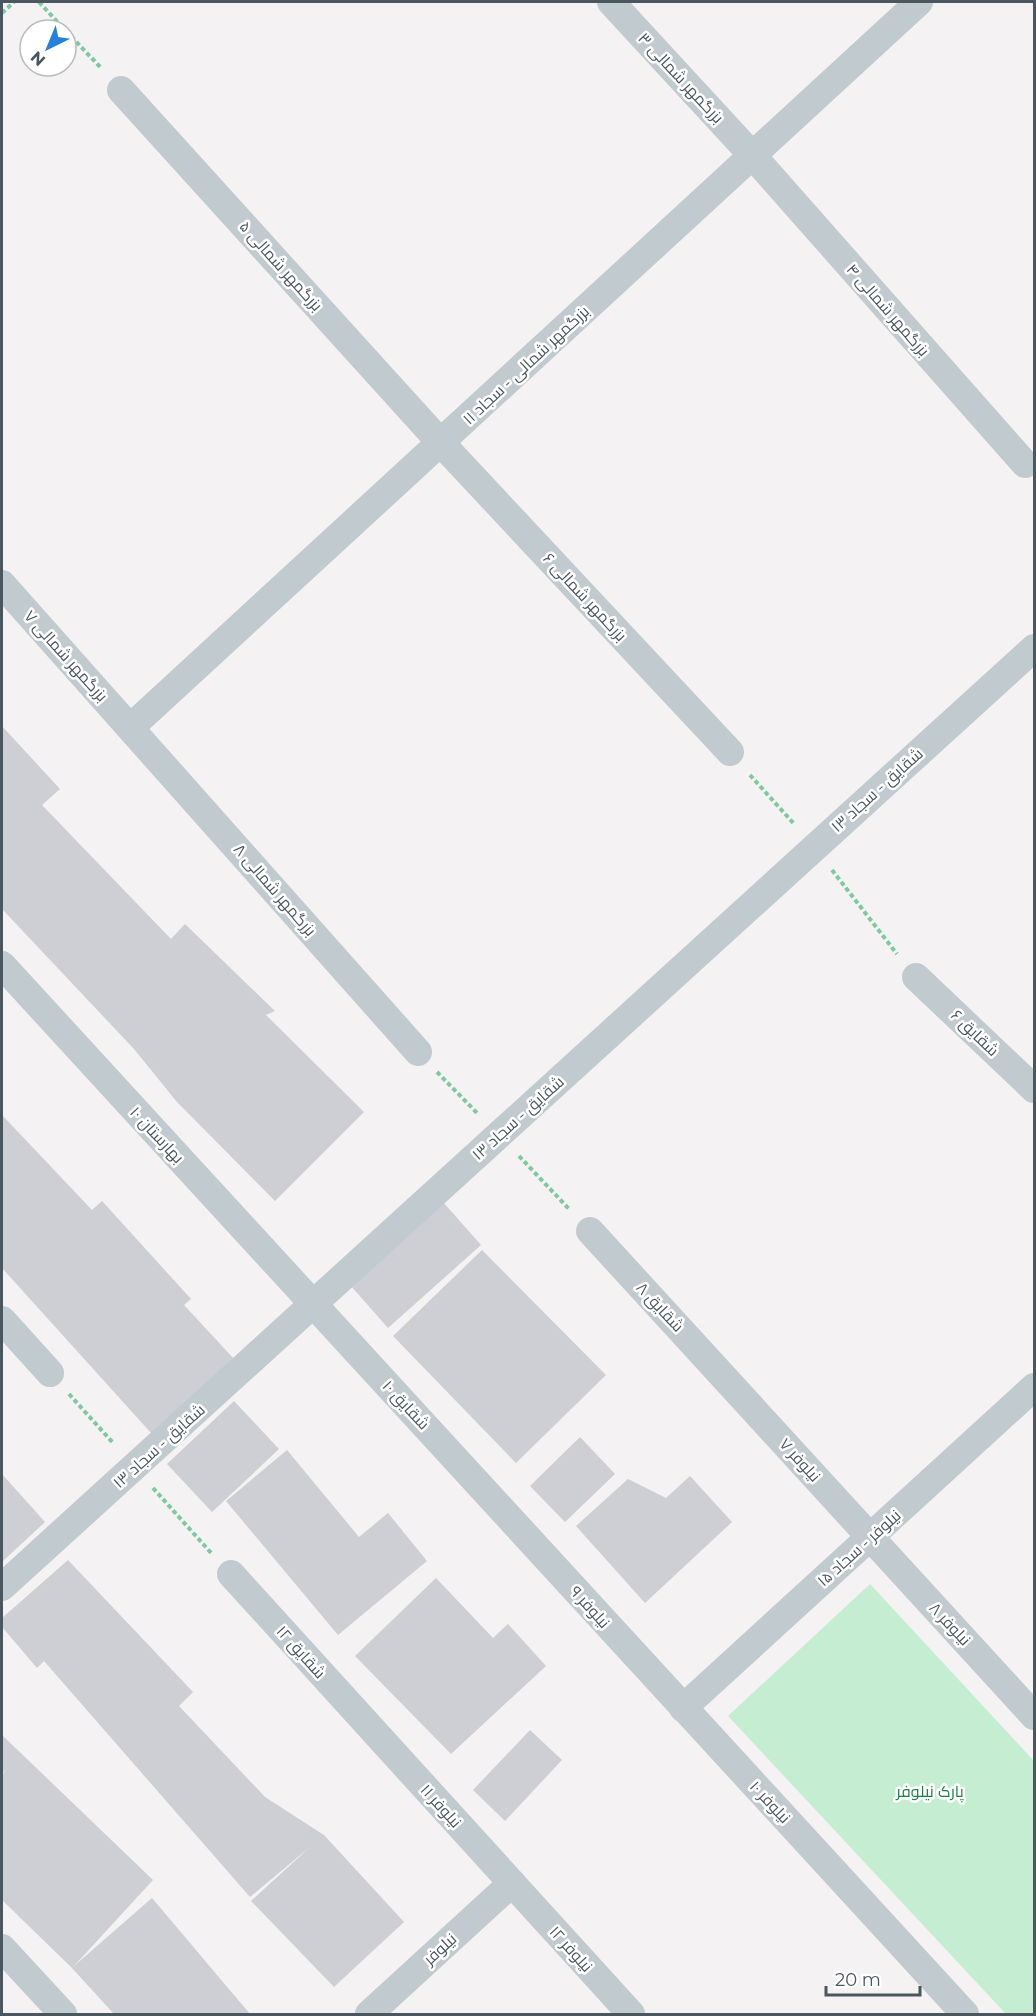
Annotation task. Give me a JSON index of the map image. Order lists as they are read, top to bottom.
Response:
{
  "streets": {
    "street": [
      "بزرگمهر شمالی ۳",
      "بزرگمهر شمالی ۵",
      "بزرگمهر شمالی ۴",
      "بزرگمهر شمالی - سجاد ۱۱",
      "بزرگمهر شمالی ۶",
      "بزرگمهر شمالی ۷",
      "شقایق - سجاد ۱۳",
      "بزرگمهر شمالی ۸",
      "شقایق ۶",
      "بهارستان ۱۰",
      "شقایق ۸",
      "شقایق ۱۰",
      "نیلوفر ۷",
      "نیلوفر - سجاد ۱۵",
      "نیلوفر ۹",
      "نیلوفر ۸",
      "شقایق ۱۲",
      "نیلوفر ۱۰",
      "نیلوفر ۱۱",
      "نیلوفر",
      "نیلوفر ۱۲"
    ]
  },
  "crossings": [
    ["بزرگمهر شمالی ۳", "بزرگمهر شمالی ۴"],
    ["بزرگمهر شمالی ۳", "بزرگمهر شمالی - سجاد ۱۱"],
    ["بزرگمهر شمالی ۵", "بزرگمهر شمالی - سجاد ۱۱"],
    ["بزرگمهر شمالی ۵", "بزرگمهر شمالی ۶"],
    ["بزرگمهر شمالی ۴", "بزرگمهر شمالی - سجاد ۱۱"],
    ["بزرگمهر شمالی - سجاد ۱۱", "بزرگمهر شمالی ۶"],
    ["بزرگمهر شمالی - سجاد ۱۱", "بزرگمهر شمالی ۷"],
    ["بزرگمهر شمالی - سجاد ۱۱", "بزرگمهر شمالی ۸"],
    ["بزرگمهر شمالی ۷", "بزرگمهر شمالی ۸"],
    ["شقایق - سجاد ۱۳", "بهارستان ۱۰"],
    ["شقایق - سجاد ۱۳", "شقایق ۱۰"],
    ["بهارستان ۱۰", "شقایق ۱۰"],
    ["شقایق ۸", "نیلوفر ۷"],
    ["شقایق ۱۰", "نیلوفر ۹"],
    ["نیلوفر ۷", "نیلوفر - سجاد ۱۵"],
    ["نیلوفر ۷", "نیلوفر ۸"],
    ["نیلوفر - سجاد ۱۵", "نیلوفر ۹"],
    ["نیلوفر - سجاد ۱۵", "نیلوفر ۸"],
    ["نیلوفر - سجاد ۱۵", "نیلوفر ۱۰"],
    ["نیلوفر ۹", "نیلوفر ۱۰"],
    ["شقایق ۱۲", "نیلوفر ۱۱"],
    ["نیلوفر ۱۱", "نیلوفر"],
    ["نیلوفر ۱۱", "نیلوفر ۱۲"],
    ["نیلوفر", "نیلوفر ۱۲"]
  ],
  "parks": ["پارک نیلوفر"],
  "scale_bar": "20 m",
  "north": "bottom left"
}
